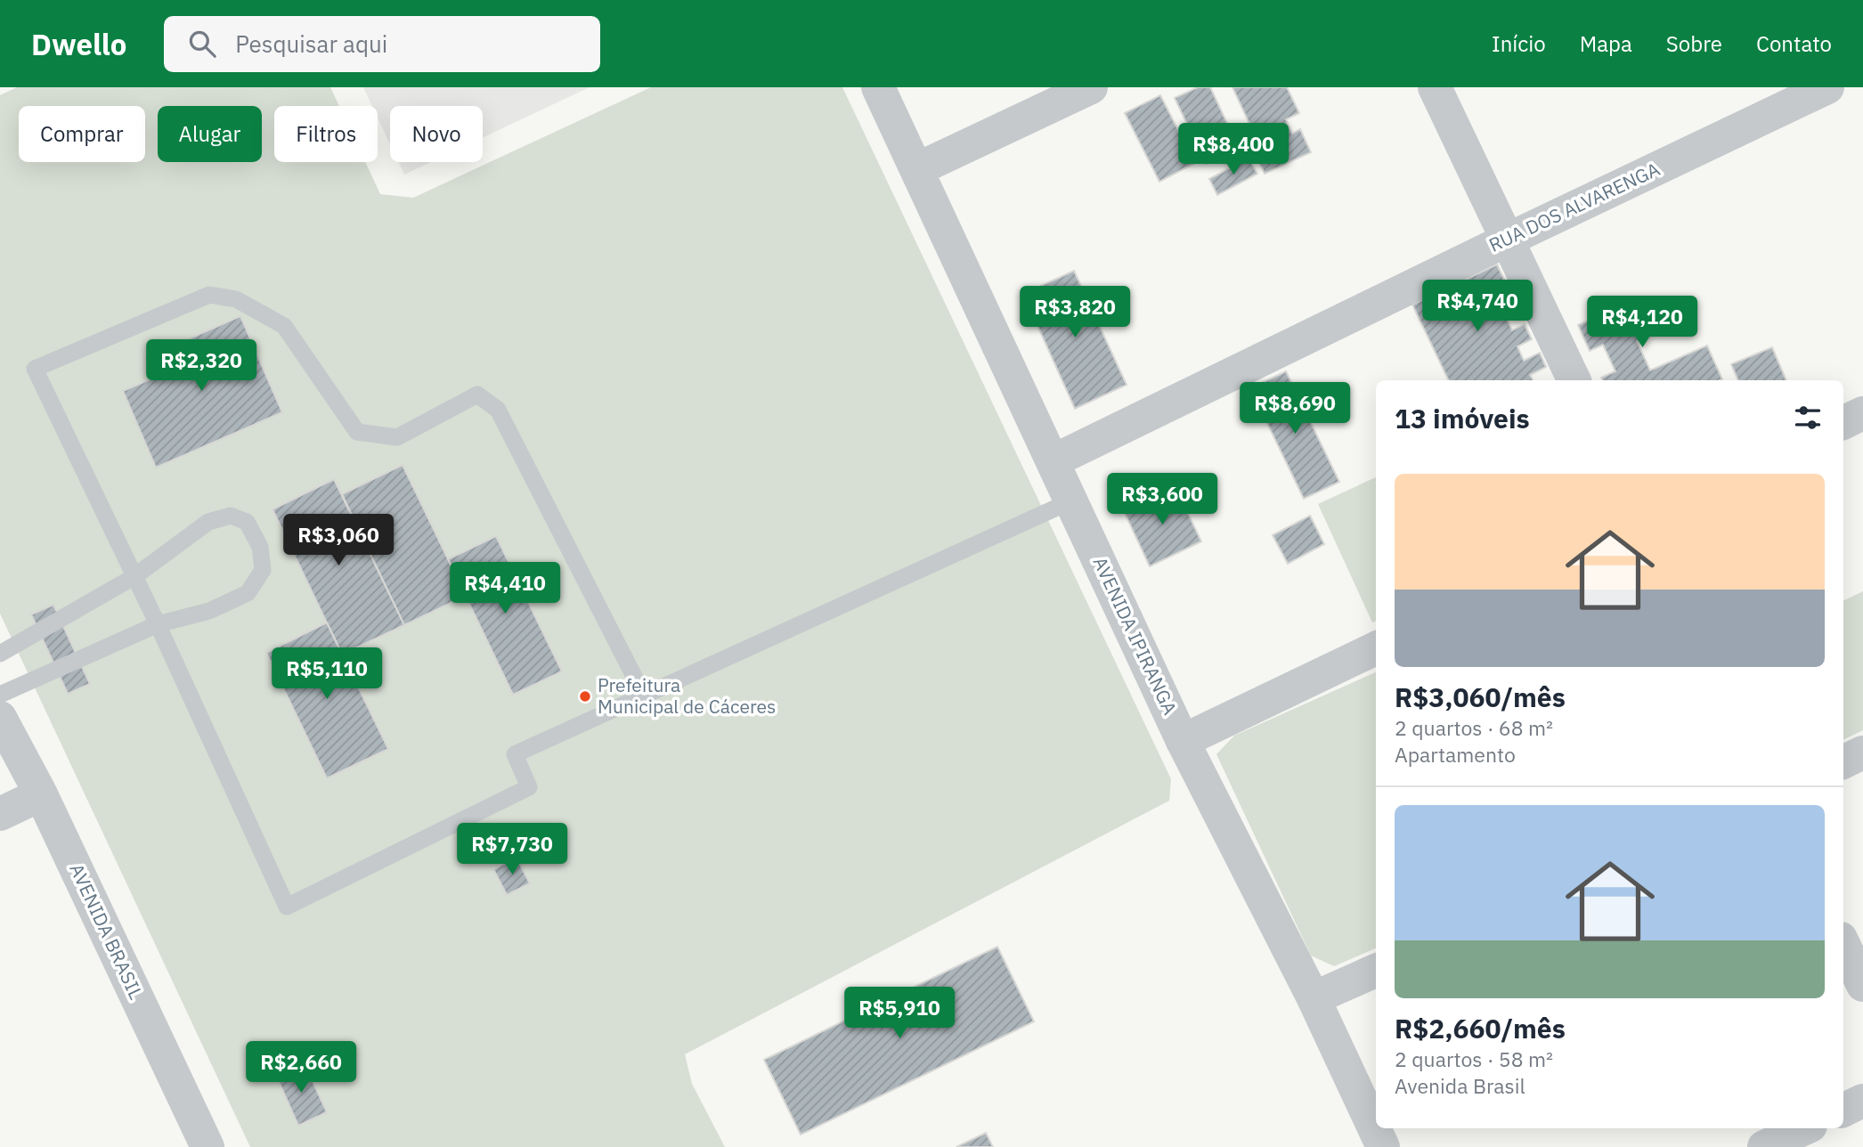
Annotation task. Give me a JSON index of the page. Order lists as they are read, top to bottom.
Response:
{
  "streets": {
    "street": ["RUA DOS ALVARENGA", "AVENIDA IPIRANGA", "AVENIDA BRASIL"]
  },
  "crossings": [
    ["RUA DOS ALVARENGA", "AVENIDA IPIRANGA"]
  ],
  "places": ["Prefeitura Municipal de Cáceres"],
  "page": {
    "header": "Dwello",
    "search": "Pesquisar aqui",
    "nav": [
      "Início",
      "Mapa",
      "Sobre",
      "Contato"
    ],
    "chip": [
      "Comprar",
      "Alugar",
      "Filtros",
      "Novo"
    ],
    "price": [
      "R$8,400",
      "R$4,740",
      "R$3,820",
      "R$4,120",
      "R$2,320",
      "R$8,690",
      "R$3,600",
      "R$3,060",
      "R$4,410",
      "R$5,110",
      "R$7,730",
      "R$5,910",
      "R$2,660"
    ],
    "heading": "13 imóveis",
    "list": [
      {
        "name": "R$3,060/mês",
        "note": "2 quartos · 68 m² · Apartamento"
      },
      {
        "name": "R$2,660/mês",
        "note": "2 quartos · 58 m² · Avenida Brasil"
      }
    ]
  }
}
